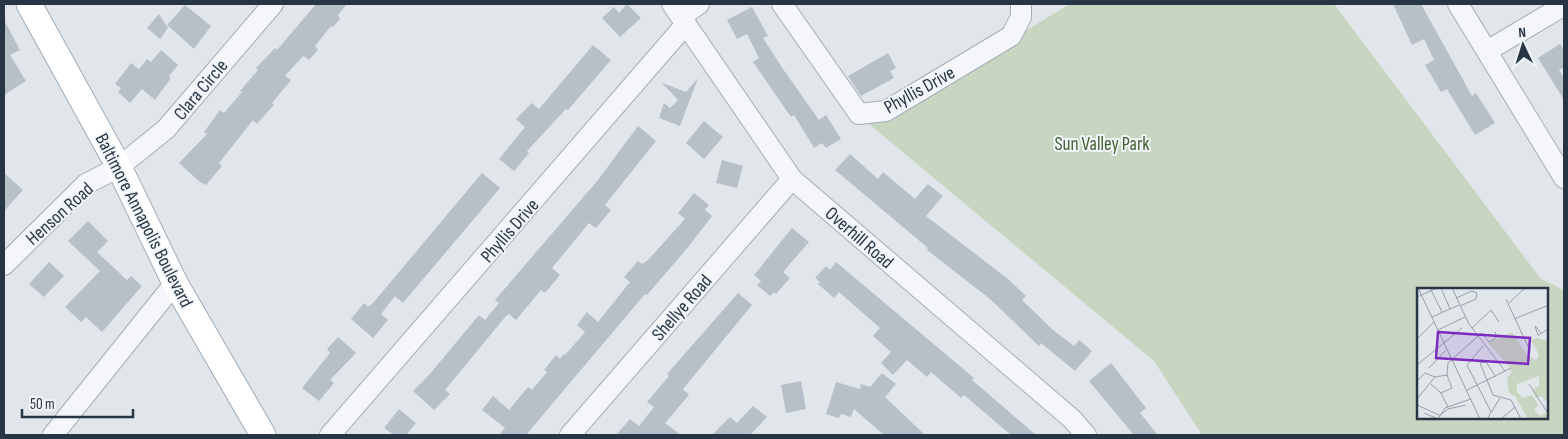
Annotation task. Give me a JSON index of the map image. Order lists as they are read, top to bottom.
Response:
{
  "streets": {
    "main road": ["Baltimore Annapolis Boulevard"],
    "street": [
      "Clara Circle",
      "Phyllis Drive",
      "Henson Road",
      "Overhill Road",
      "Shellye Road"
    ]
  },
  "crossings": [
    ["Clara Circle", "Henson Road"],
    ["Clara Circle", "Baltimore Annapolis Boulevard"],
    ["Phyllis Drive", "Overhill Road"],
    ["Henson Road", "Baltimore Annapolis Boulevard"],
    ["Overhill Road", "Shellye Road"]
  ],
  "parks": ["Sun Valley Park"],
  "scale_bar": "50 m",
  "north": "top"
}
